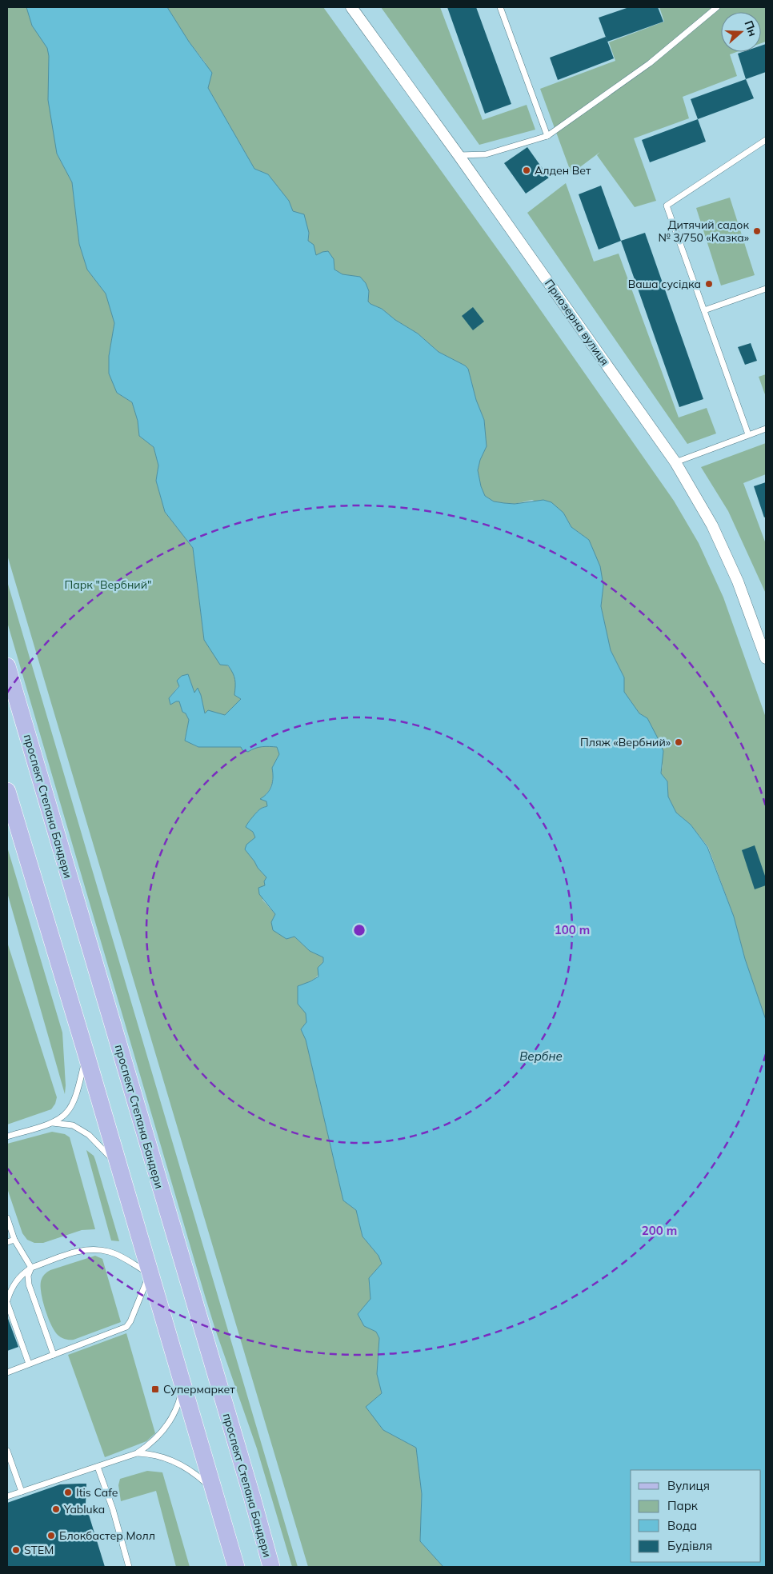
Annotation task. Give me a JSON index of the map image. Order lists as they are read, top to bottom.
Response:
{
  "streets": {
    "main road": ["проспект Степана Бандери"],
    "street": ["Приозерна вулиця"]
  },
  "water": ["Вербне"],
  "parks": ["Парк \"Вербний\""],
  "places": {
    "other": [
      "Алден Вет",
      "Дитячий садок № 3/750 «Казка»",
      "Ваша сусідка",
      "Пляж «Вербний»",
      "Itis Cafe",
      "Yabluka",
      "Блокбастер Молл",
      "STEM"
    ],
    "transit": ["Супермаркет"]
  },
  "legend": [
    "Вулиця",
    "Парк",
    "Вода",
    "Будівля"
  ],
  "north": "right",
  "rings": ["100 m", "200 m"]
}
